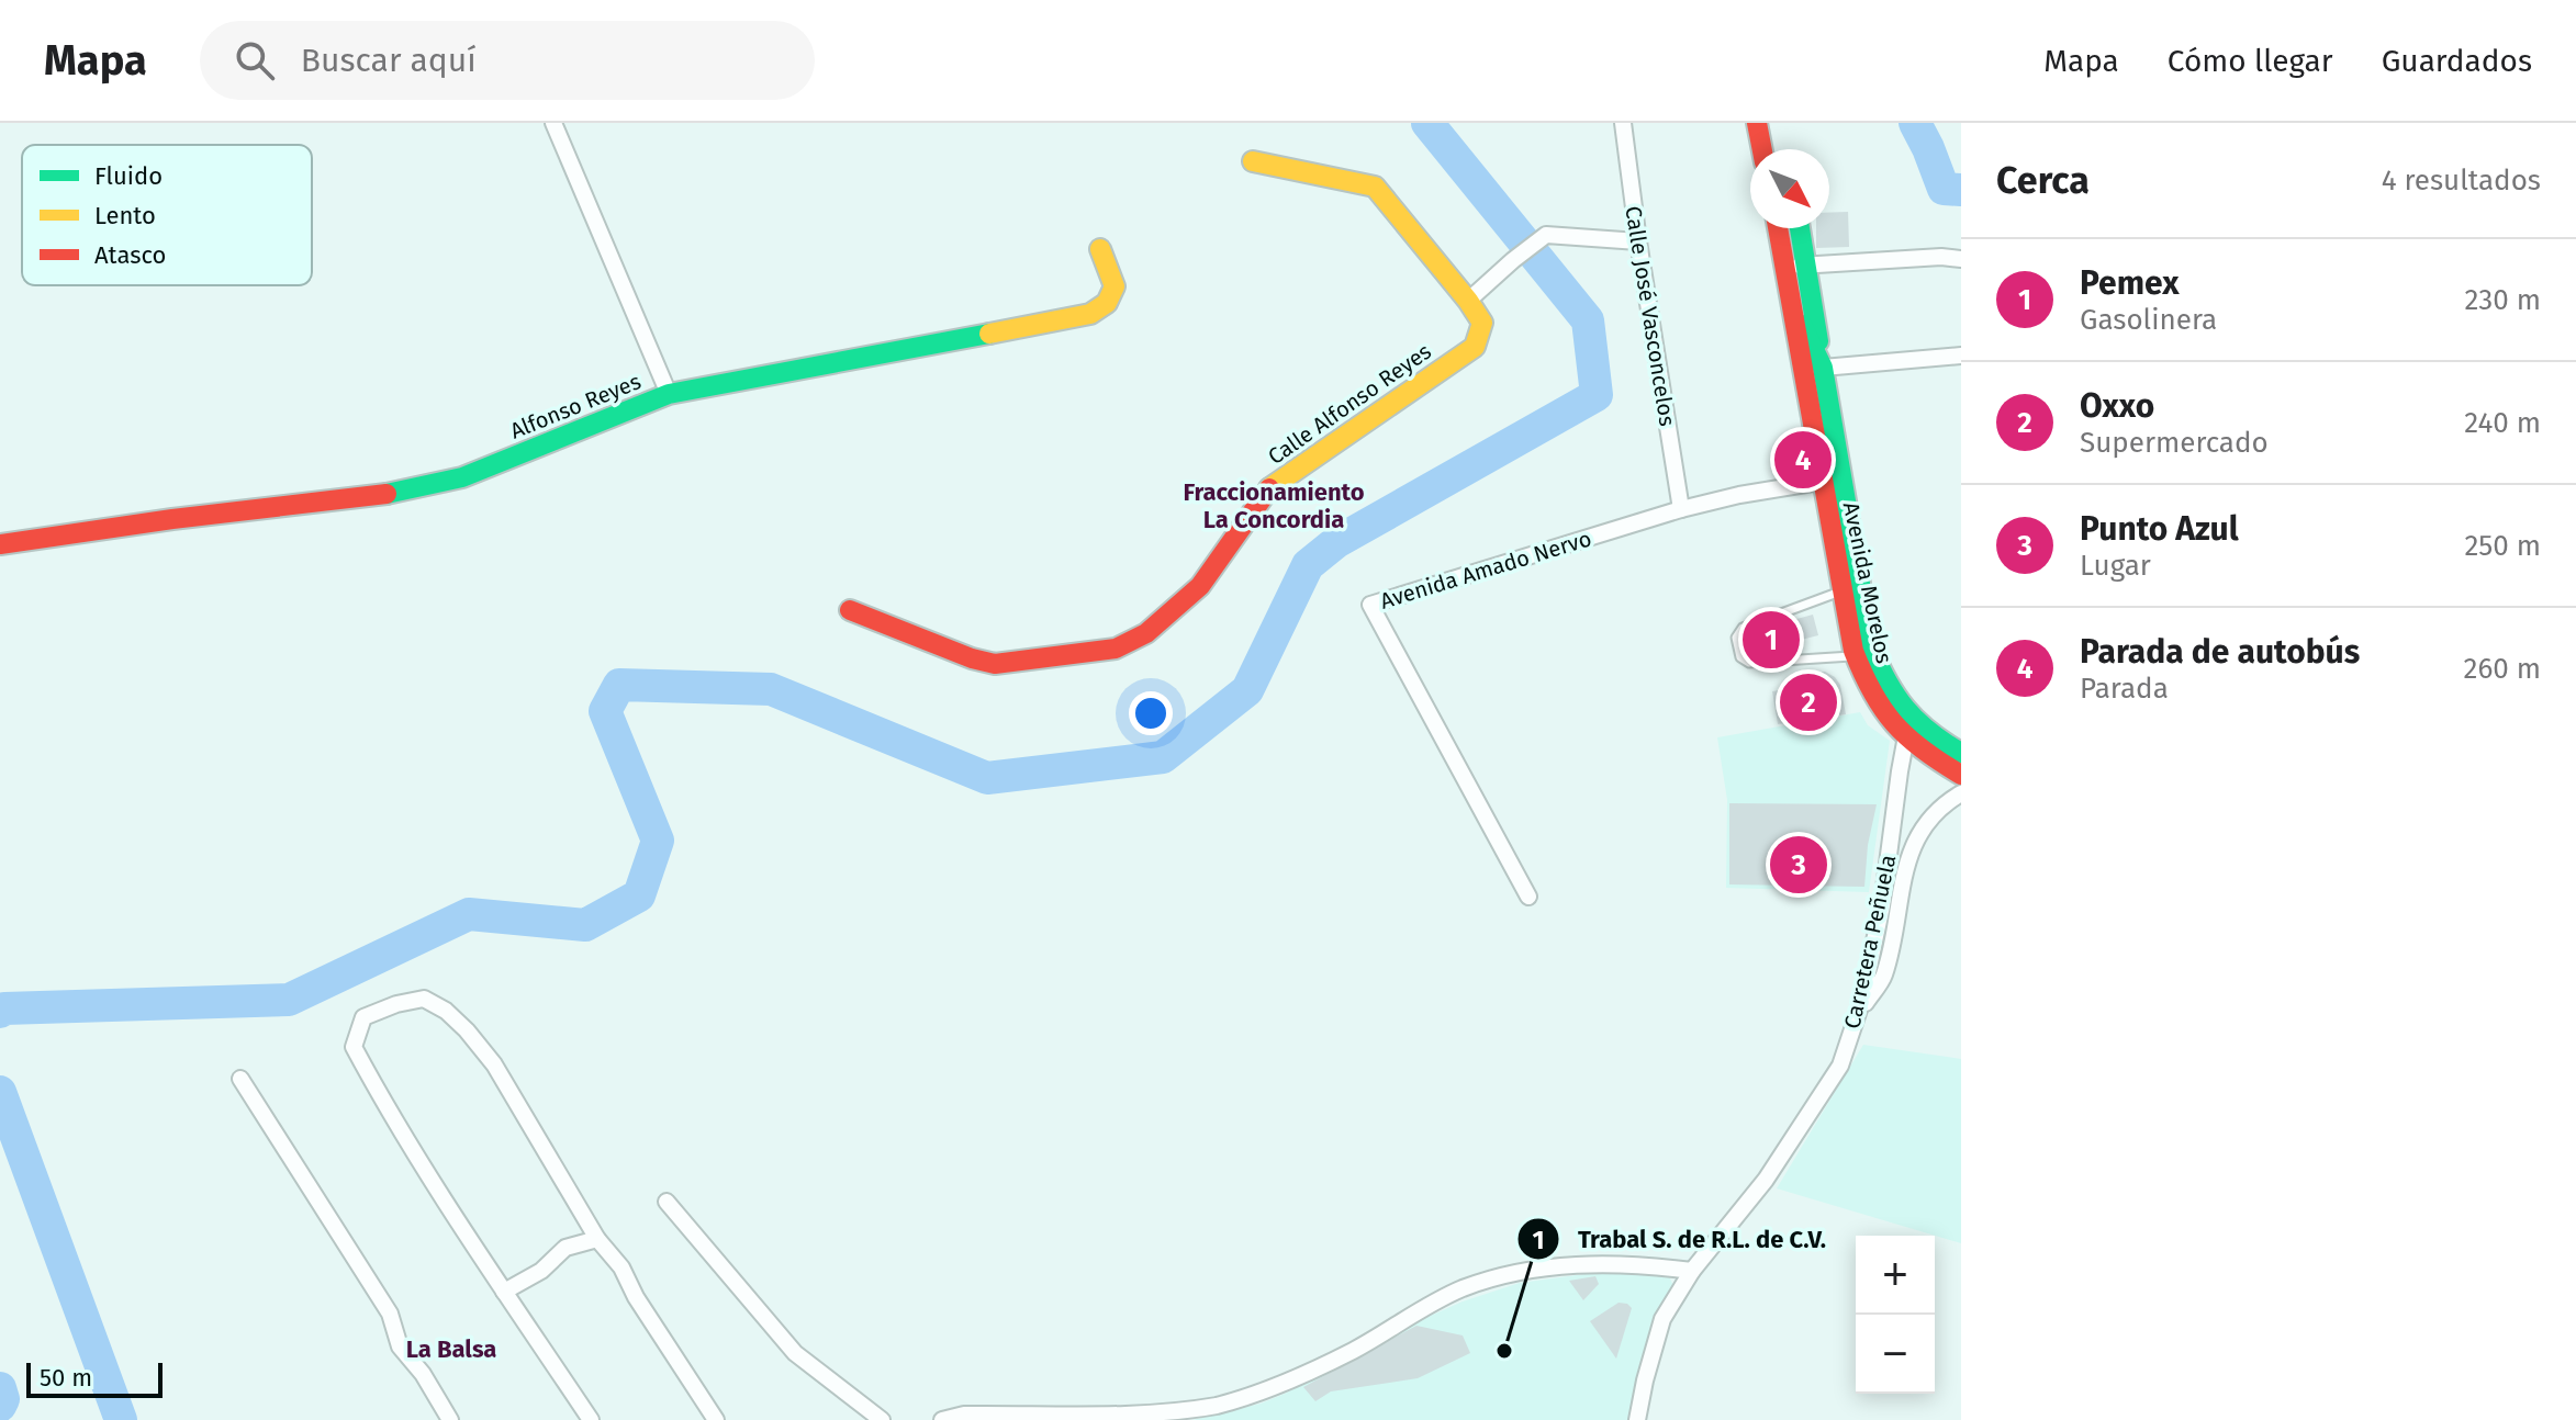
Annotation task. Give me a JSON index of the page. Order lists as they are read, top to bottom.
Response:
{
  "streets": {
    "street": [
      "Calle José Vasconcelos",
      "Calle Alfonso Reyes",
      "Alfonso Reyes",
      "Avenida Amado Nervo",
      "Avenida Morelos",
      "Carretera Peñuela"
    ]
  },
  "crossings": [
    ["Calle José Vasconcelos", "Avenida Amado Nervo"],
    ["Avenida Amado Nervo", "Avenida Morelos"],
    ["Avenida Morelos", "Carretera Peñuela"]
  ],
  "districts": ["Fraccionamiento La Concordia", "La Balsa"],
  "places": ["Trabal S. de R.L. de C.V."],
  "legend": ["Fluido", "Lento", "Atasco"],
  "scale_bar": "50 m",
  "north": "bottom right",
  "page": {
    "header": "Mapa",
    "search": "Buscar aquí",
    "nav": ["Mapa", "Cómo llegar", "Guardados"],
    "heading": ["Cerca", "4 resultados"],
    "list": [
      {
        "mark": "1",
        "name": "Pemex",
        "note": "Gasolinera",
        "value": "230 m"
      },
      {
        "mark": "2",
        "name": "Oxxo",
        "note": "Supermercado",
        "value": "240 m"
      },
      {
        "mark": "3",
        "name": "Punto Azul",
        "note": "Lugar",
        "value": "250 m"
      },
      {
        "mark": "4",
        "name": "Parada de autobús",
        "note": "Parada",
        "value": "260 m"
      }
    ],
    "pins": [
      "4",
      "1",
      "2",
      "3"
    ],
    "map_buttons": ["+", "−"],
    "scale": "50 m"
  }
}
